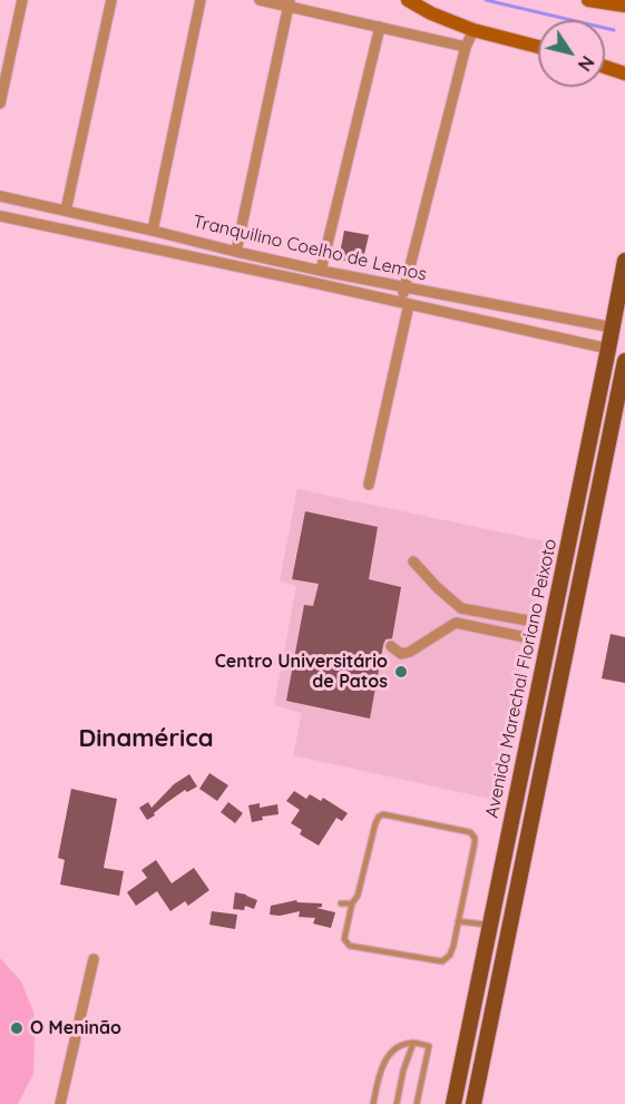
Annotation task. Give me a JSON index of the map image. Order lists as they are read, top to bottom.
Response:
{
  "streets": {
    "main road": ["Avenida Marechal Floriano Peixoto"],
    "street": ["Tranquilino Coelho de Lemos"]
  },
  "crossings": [
    ["Tranquilino Coelho de Lemos", "Avenida Marechal Floriano Peixoto"]
  ],
  "districts": ["Dinamérica"],
  "places": ["Centro Universitário de Patos", "O Meninão"],
  "north": "bottom right"
}
